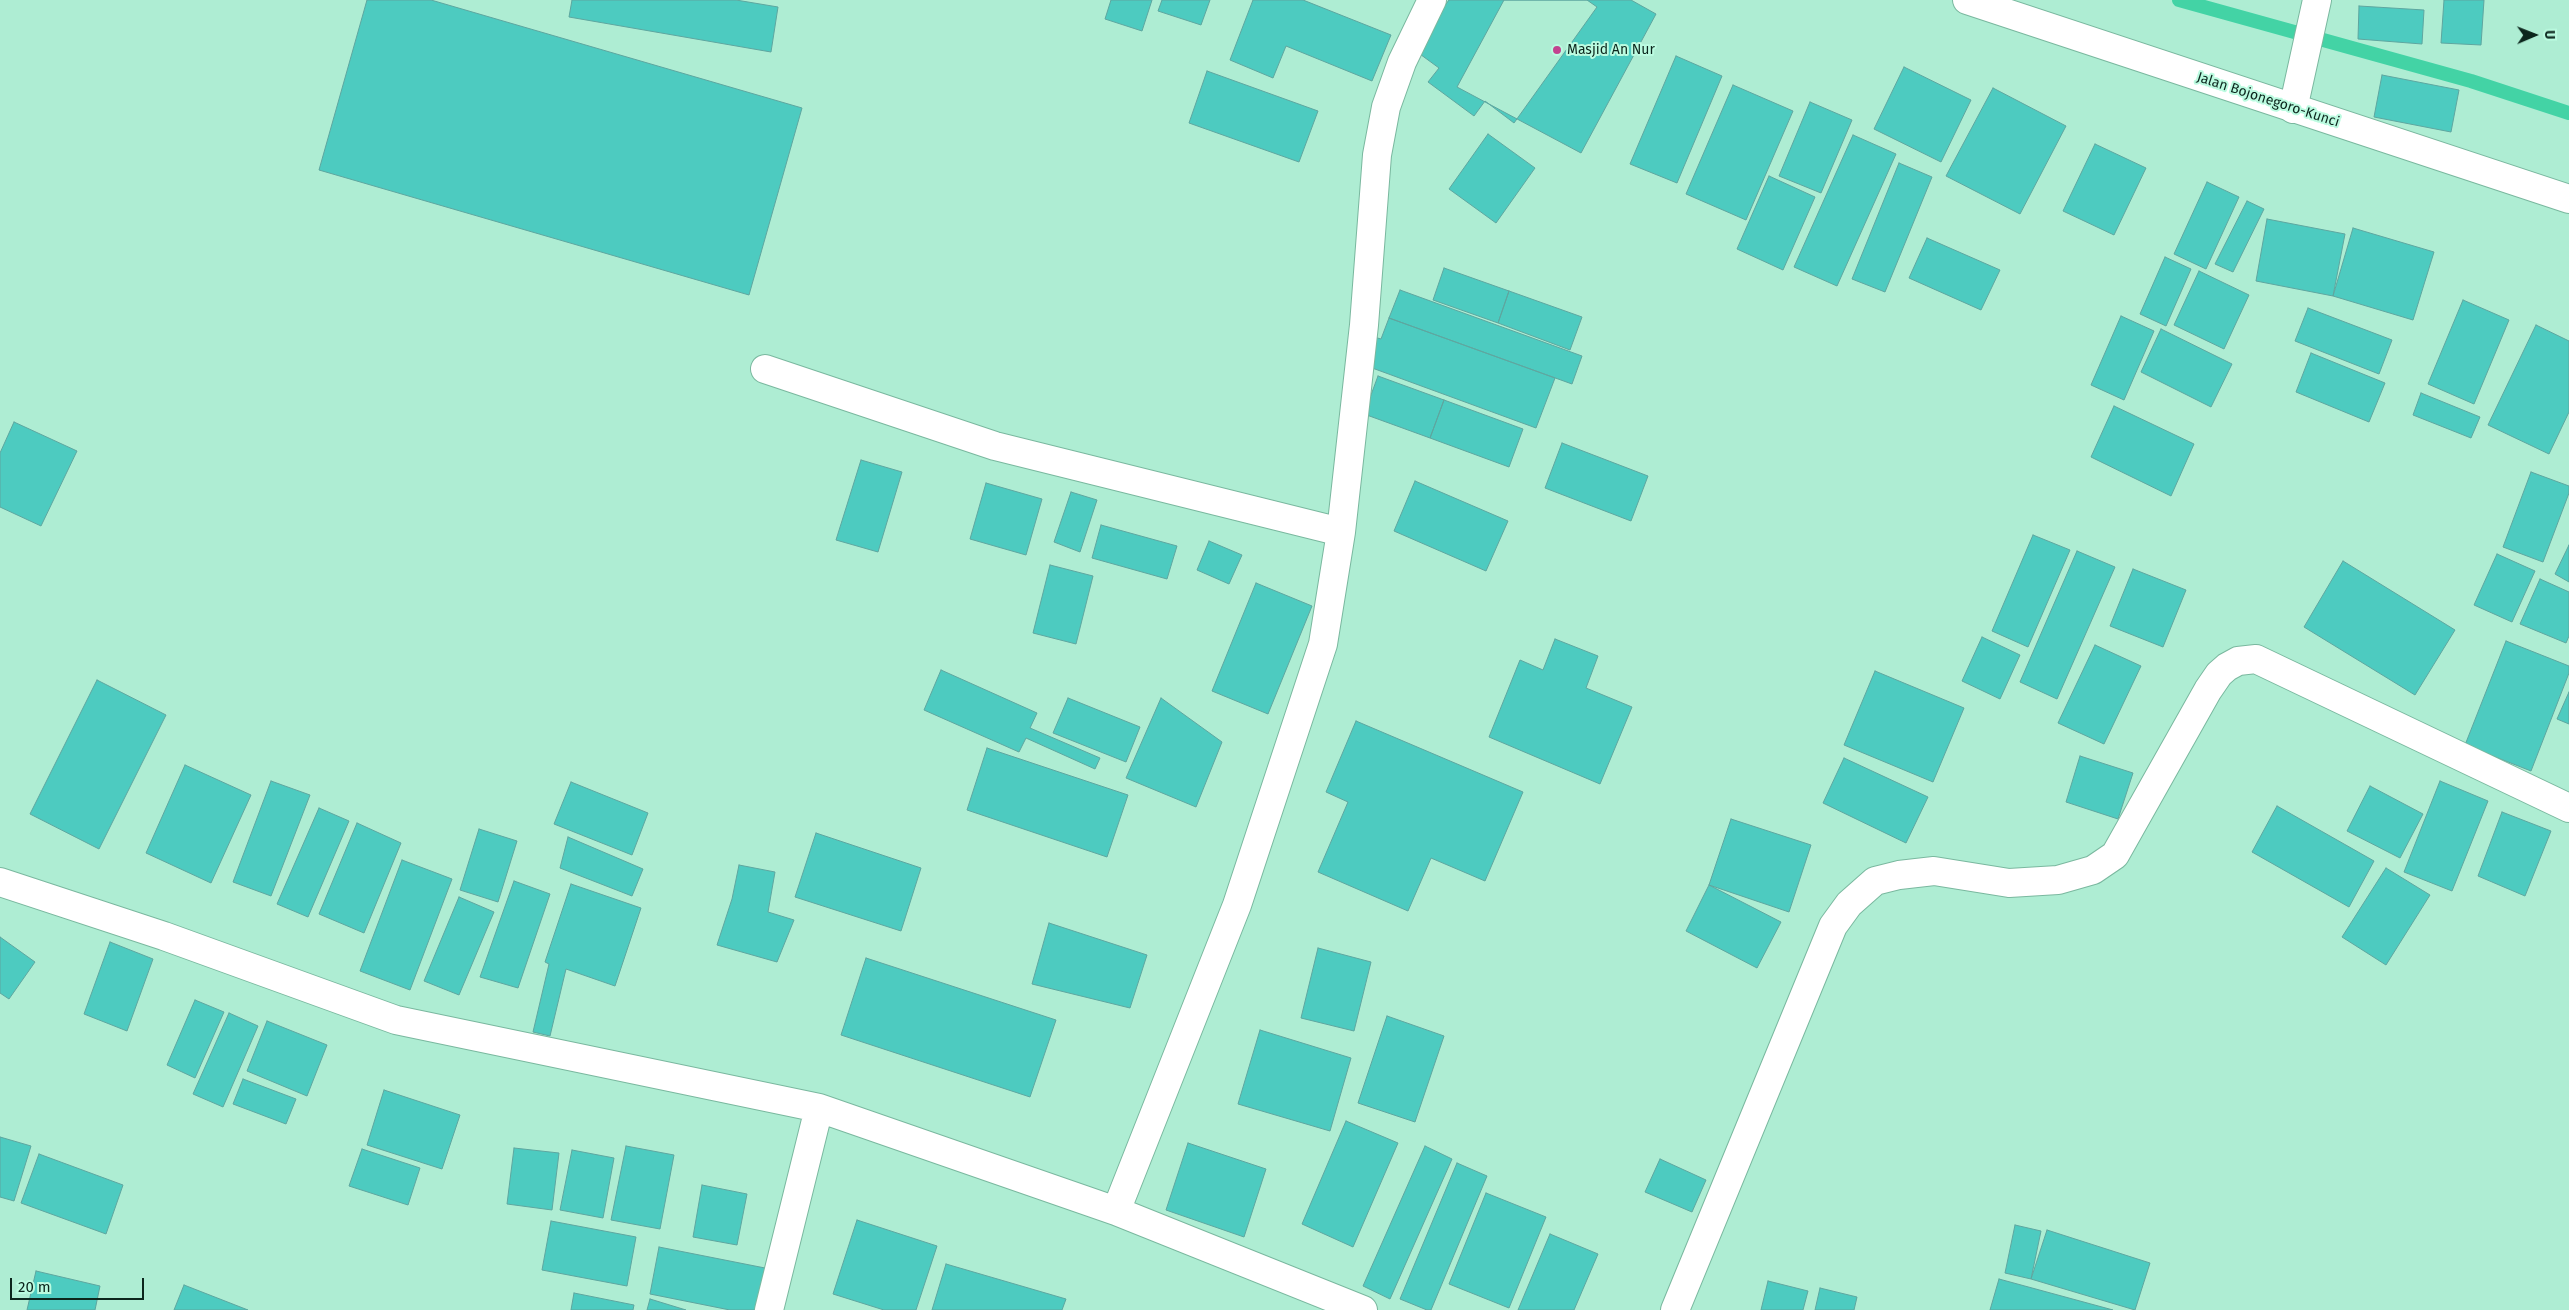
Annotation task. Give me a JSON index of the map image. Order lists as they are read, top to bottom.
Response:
{
  "streets": {
    "street": ["Jalan Bojonegoro-Kunci"]
  },
  "places": ["Masjid An Nur"],
  "scale_bar": "20 m",
  "north": "right"
}
